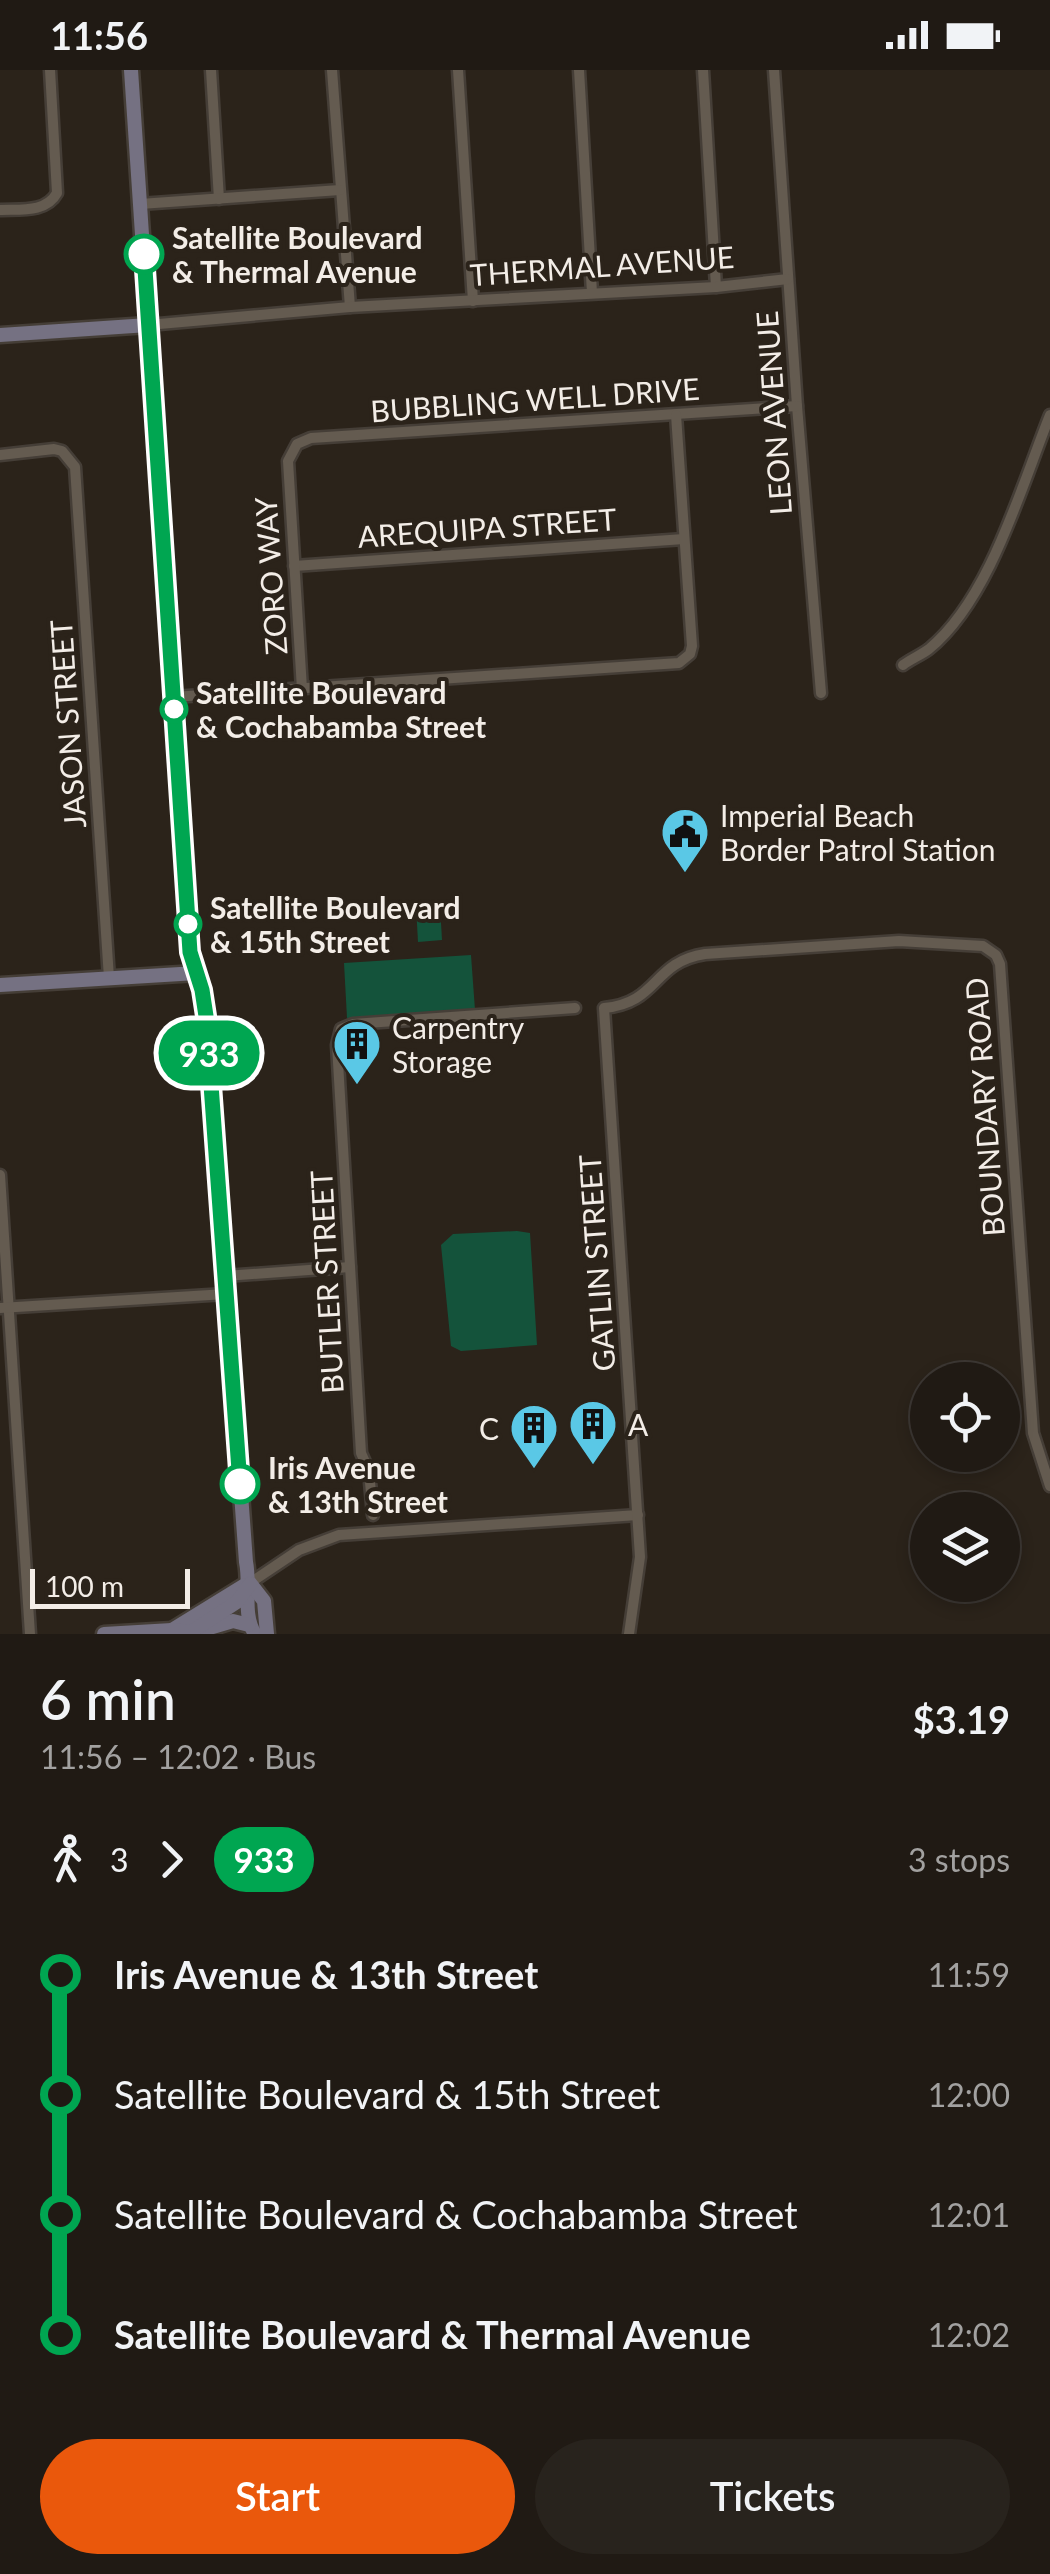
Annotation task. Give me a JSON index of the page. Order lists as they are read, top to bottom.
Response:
{
  "streets": {
    "street": [
      "THERMAL AVENUE",
      "BUBBLING WELL DRIVE",
      "LEON AVENUE",
      "AREQUIPA STREET",
      "ZORO WAY",
      "JASON STREET",
      "BOUNDARY ROAD",
      "GATLIN STREET",
      "BUTLER STREET"
    ]
  },
  "crossings": [
    ["THERMAL AVENUE", "LEON AVENUE"],
    ["BUBBLING WELL DRIVE", "LEON AVENUE"],
    ["BUBBLING WELL DRIVE", "ZORO WAY"],
    ["AREQUIPA STREET", "ZORO WAY"],
    ["BOUNDARY ROAD", "GATLIN STREET"]
  ],
  "places": {
    "other": [
      "Satellite Boulevard & Thermal Avenue",
      "Satellite Boulevard & Cochabamba Street",
      "Satellite Boulevard & 15th Street",
      "Iris Avenue & 13th Street"
    ],
    "public building": ["Imperial Beach Border Patrol Station"],
    "building": ["Carpentry Storage", "A", "C"]
  },
  "lines": ["bus line 933"],
  "scale_bar": "100 m",
  "page": {
    "status": "11:56",
    "on_map": "933",
    "scale": "100 m",
    "heading": ["6 min", "11:56 – 12:02 · Bus", "$3.19"],
    "legs": ["3", "933", "3 stops"],
    "list": [
      {
        "name": "Iris Avenue & 13th Street",
        "value": "11:59"
      },
      {
        "name": "Satellite Boulevard & 15th Street",
        "value": "12:00"
      },
      {
        "name": "Satellite Boulevard & Cochabamba Street",
        "value": "12:01"
      },
      {
        "name": "Satellite Boulevard & Thermal Avenue",
        "value": "12:02"
      }
    ],
    "buttons": ["Start", "Tickets"]
  }
}
